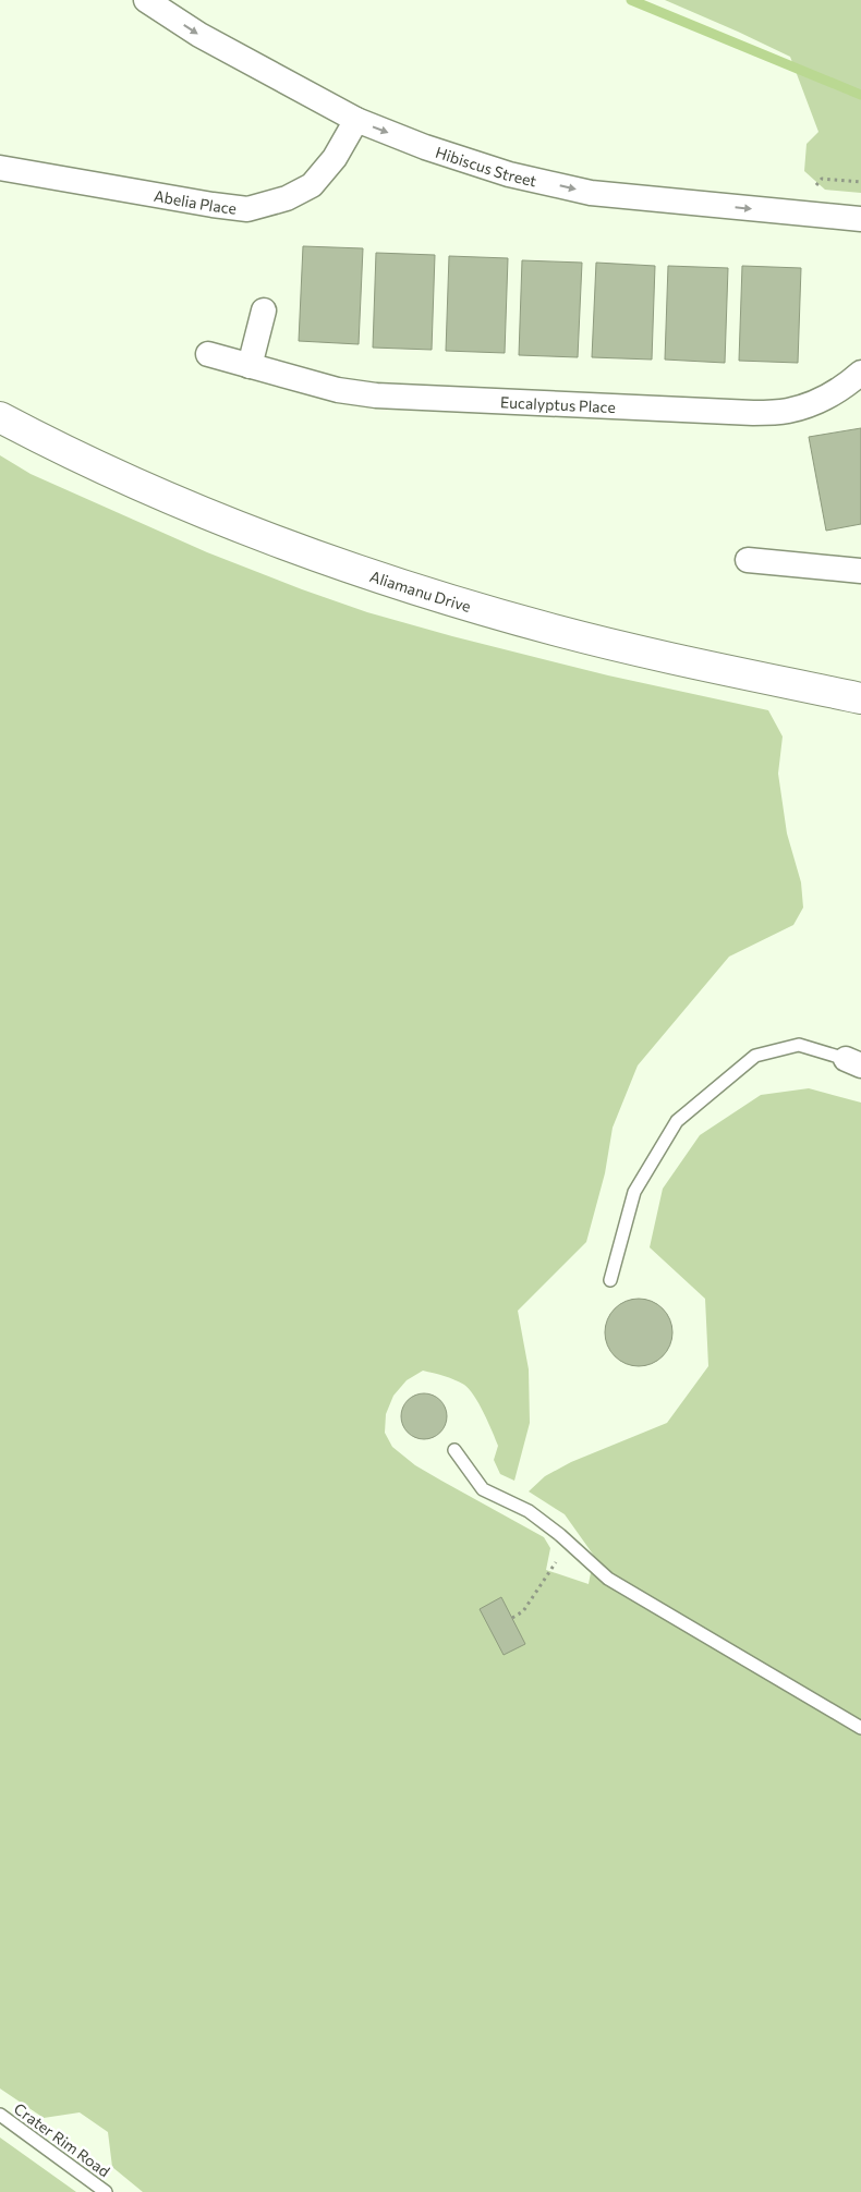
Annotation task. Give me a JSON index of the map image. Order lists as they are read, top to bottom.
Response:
{
  "streets": {
    "street": [
      "Hibiscus Street",
      "Abelia Place",
      "Eucalyptus Place",
      "Aliamanu Drive"
    ],
    "lane": ["Crater Rim Road"]
  },
  "crossings": [
    ["Hibiscus Street", "Abelia Place"]
  ],
  "one_way": ["Hibiscus Street"]
}
